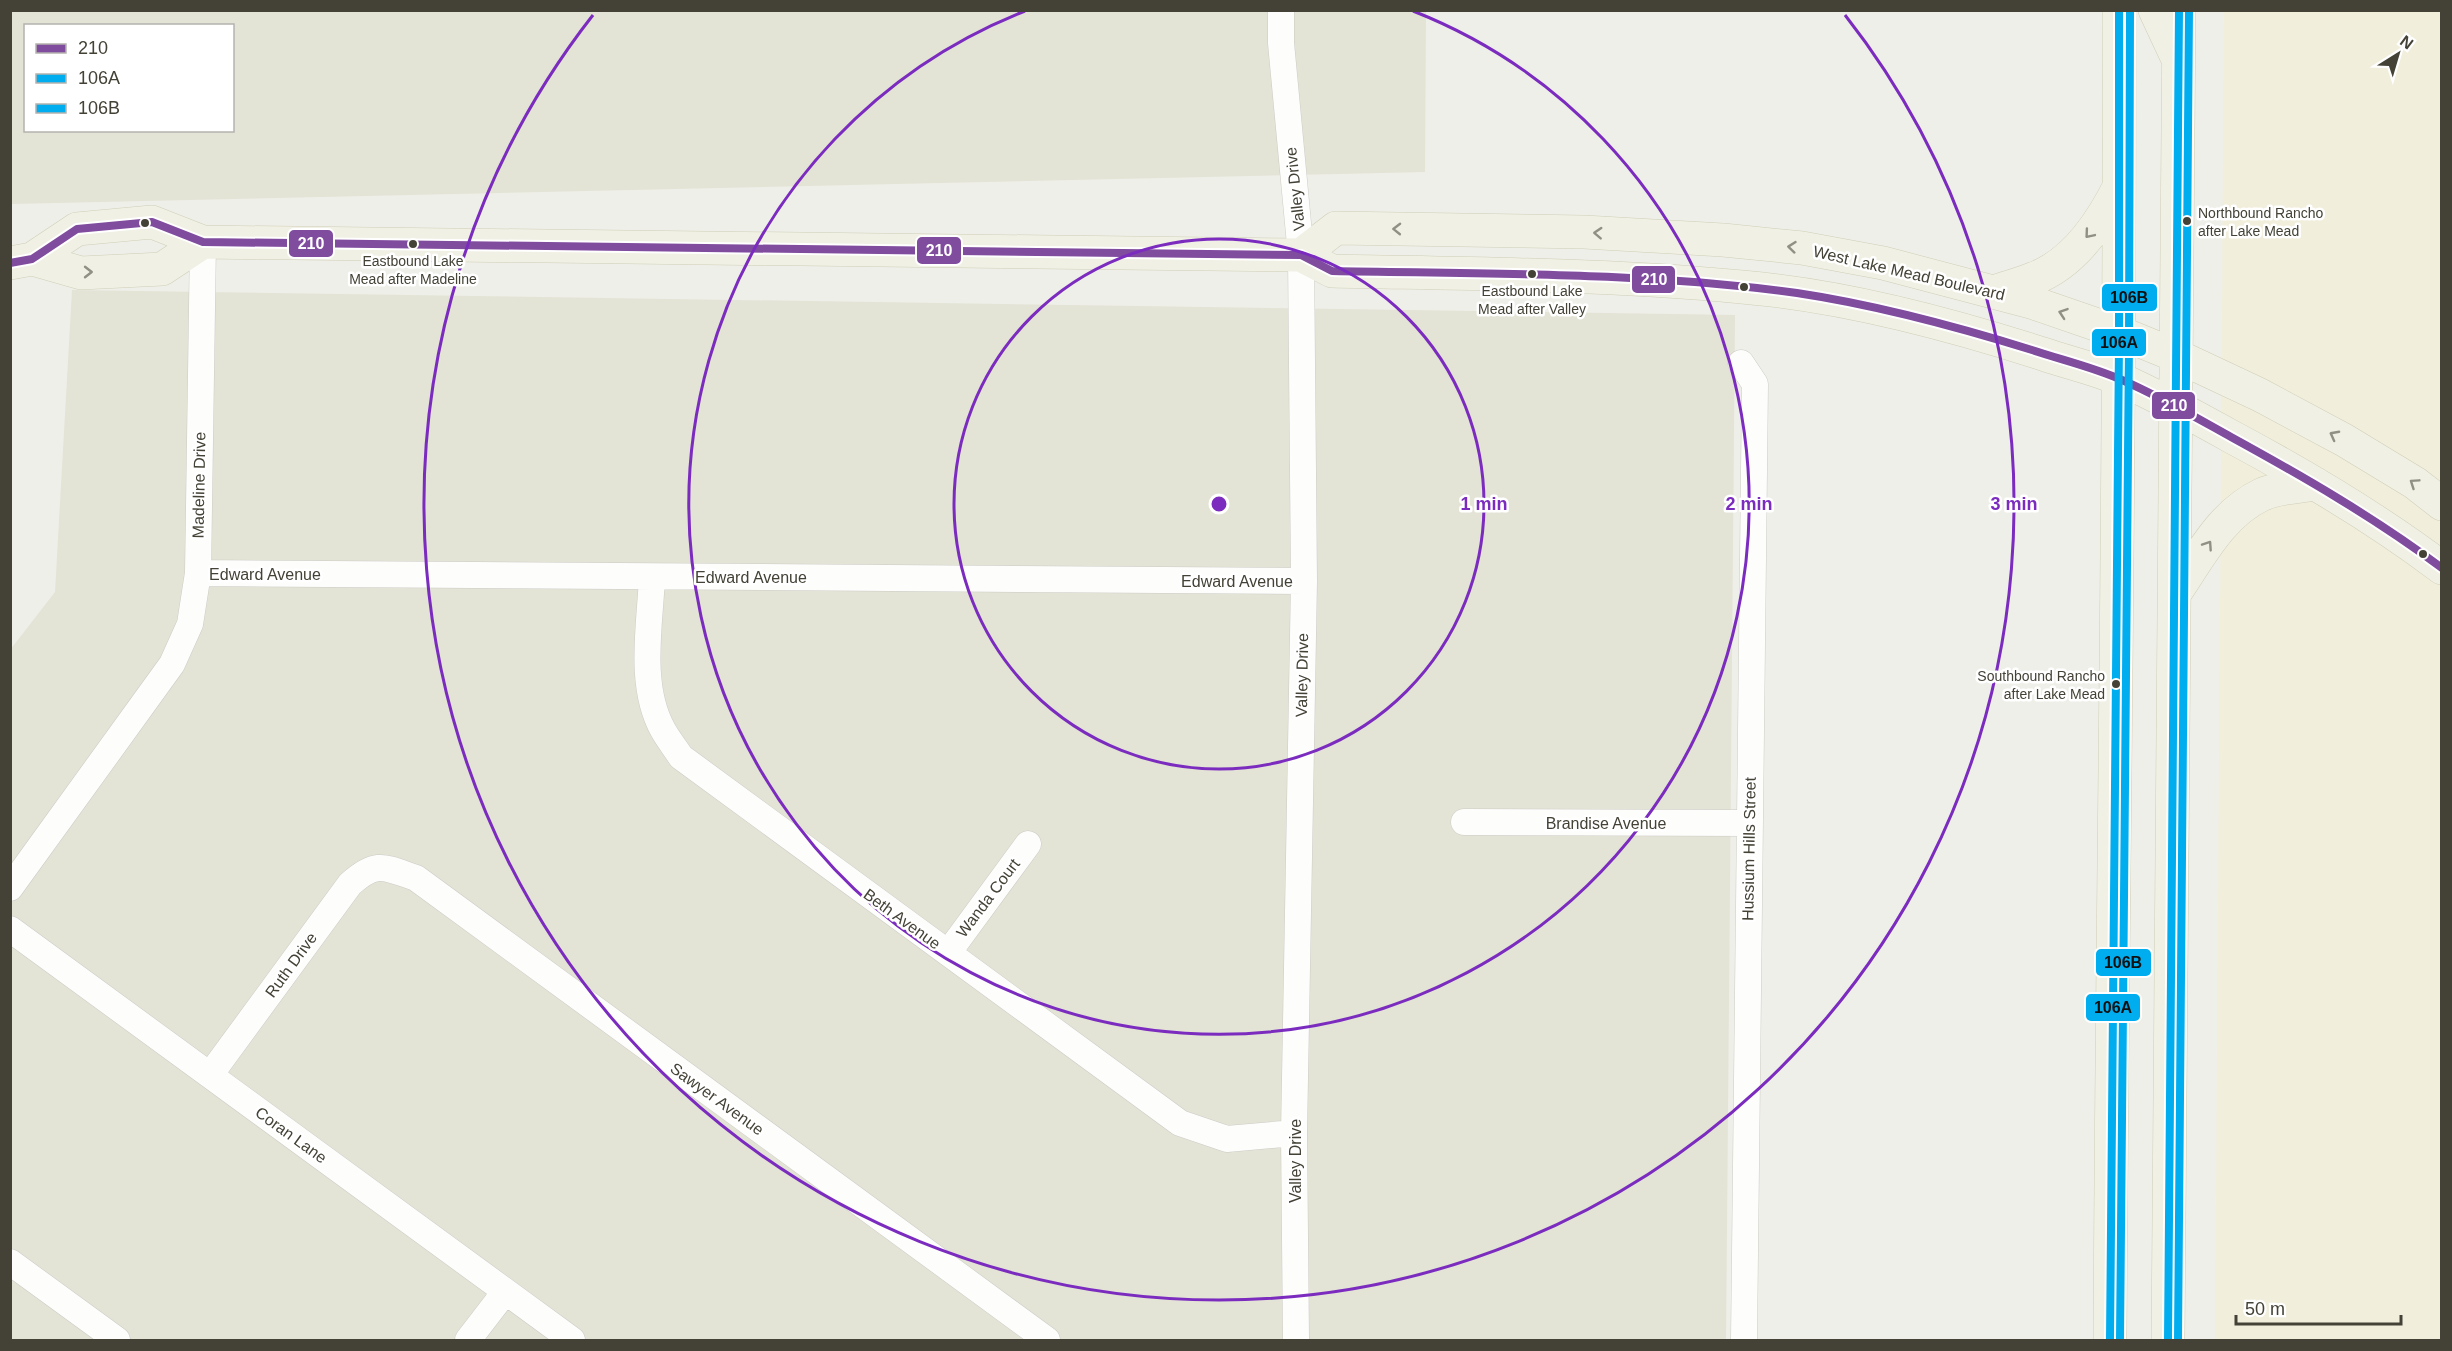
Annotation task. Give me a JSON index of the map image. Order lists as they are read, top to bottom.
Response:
{
  "streets": {
    "main road": ["West Lake Mead Boulevard"],
    "street": [
      "Valley Drive",
      "Madeline Drive",
      "Edward Avenue",
      "Brandise Avenue",
      "Hussium Hills Street",
      "Wanda Court",
      "Beth Avenue",
      "Ruth Drive",
      "Sawyer Avenue",
      "Coran Lane"
    ]
  },
  "crossings": [
    ["Valley Drive", "West Lake Mead Boulevard"],
    ["Valley Drive", "Edward Avenue"],
    ["Valley Drive", "Beth Avenue"],
    ["Madeline Drive", "Edward Avenue"],
    ["Edward Avenue", "Beth Avenue"],
    ["Brandise Avenue", "Hussium Hills Street"],
    ["Wanda Court", "Beth Avenue"],
    ["Ruth Drive", "Sawyer Avenue"],
    ["Ruth Drive", "Coran Lane"]
  ],
  "places": [
    "Northbound Rancho after Lake Mead",
    "Eastbound Lake Mead after Madeline",
    "Eastbound Lake Mead after Valley",
    "Southbound Rancho after Lake Mead"
  ],
  "lines": ["transit line 106A", "transit line 106B", "transit line 210"],
  "legend": ["210", "106A", "106B"],
  "scale_bar": "50 m",
  "north": "top right",
  "rings": ["1 min", "2 min", "3 min"]
}
